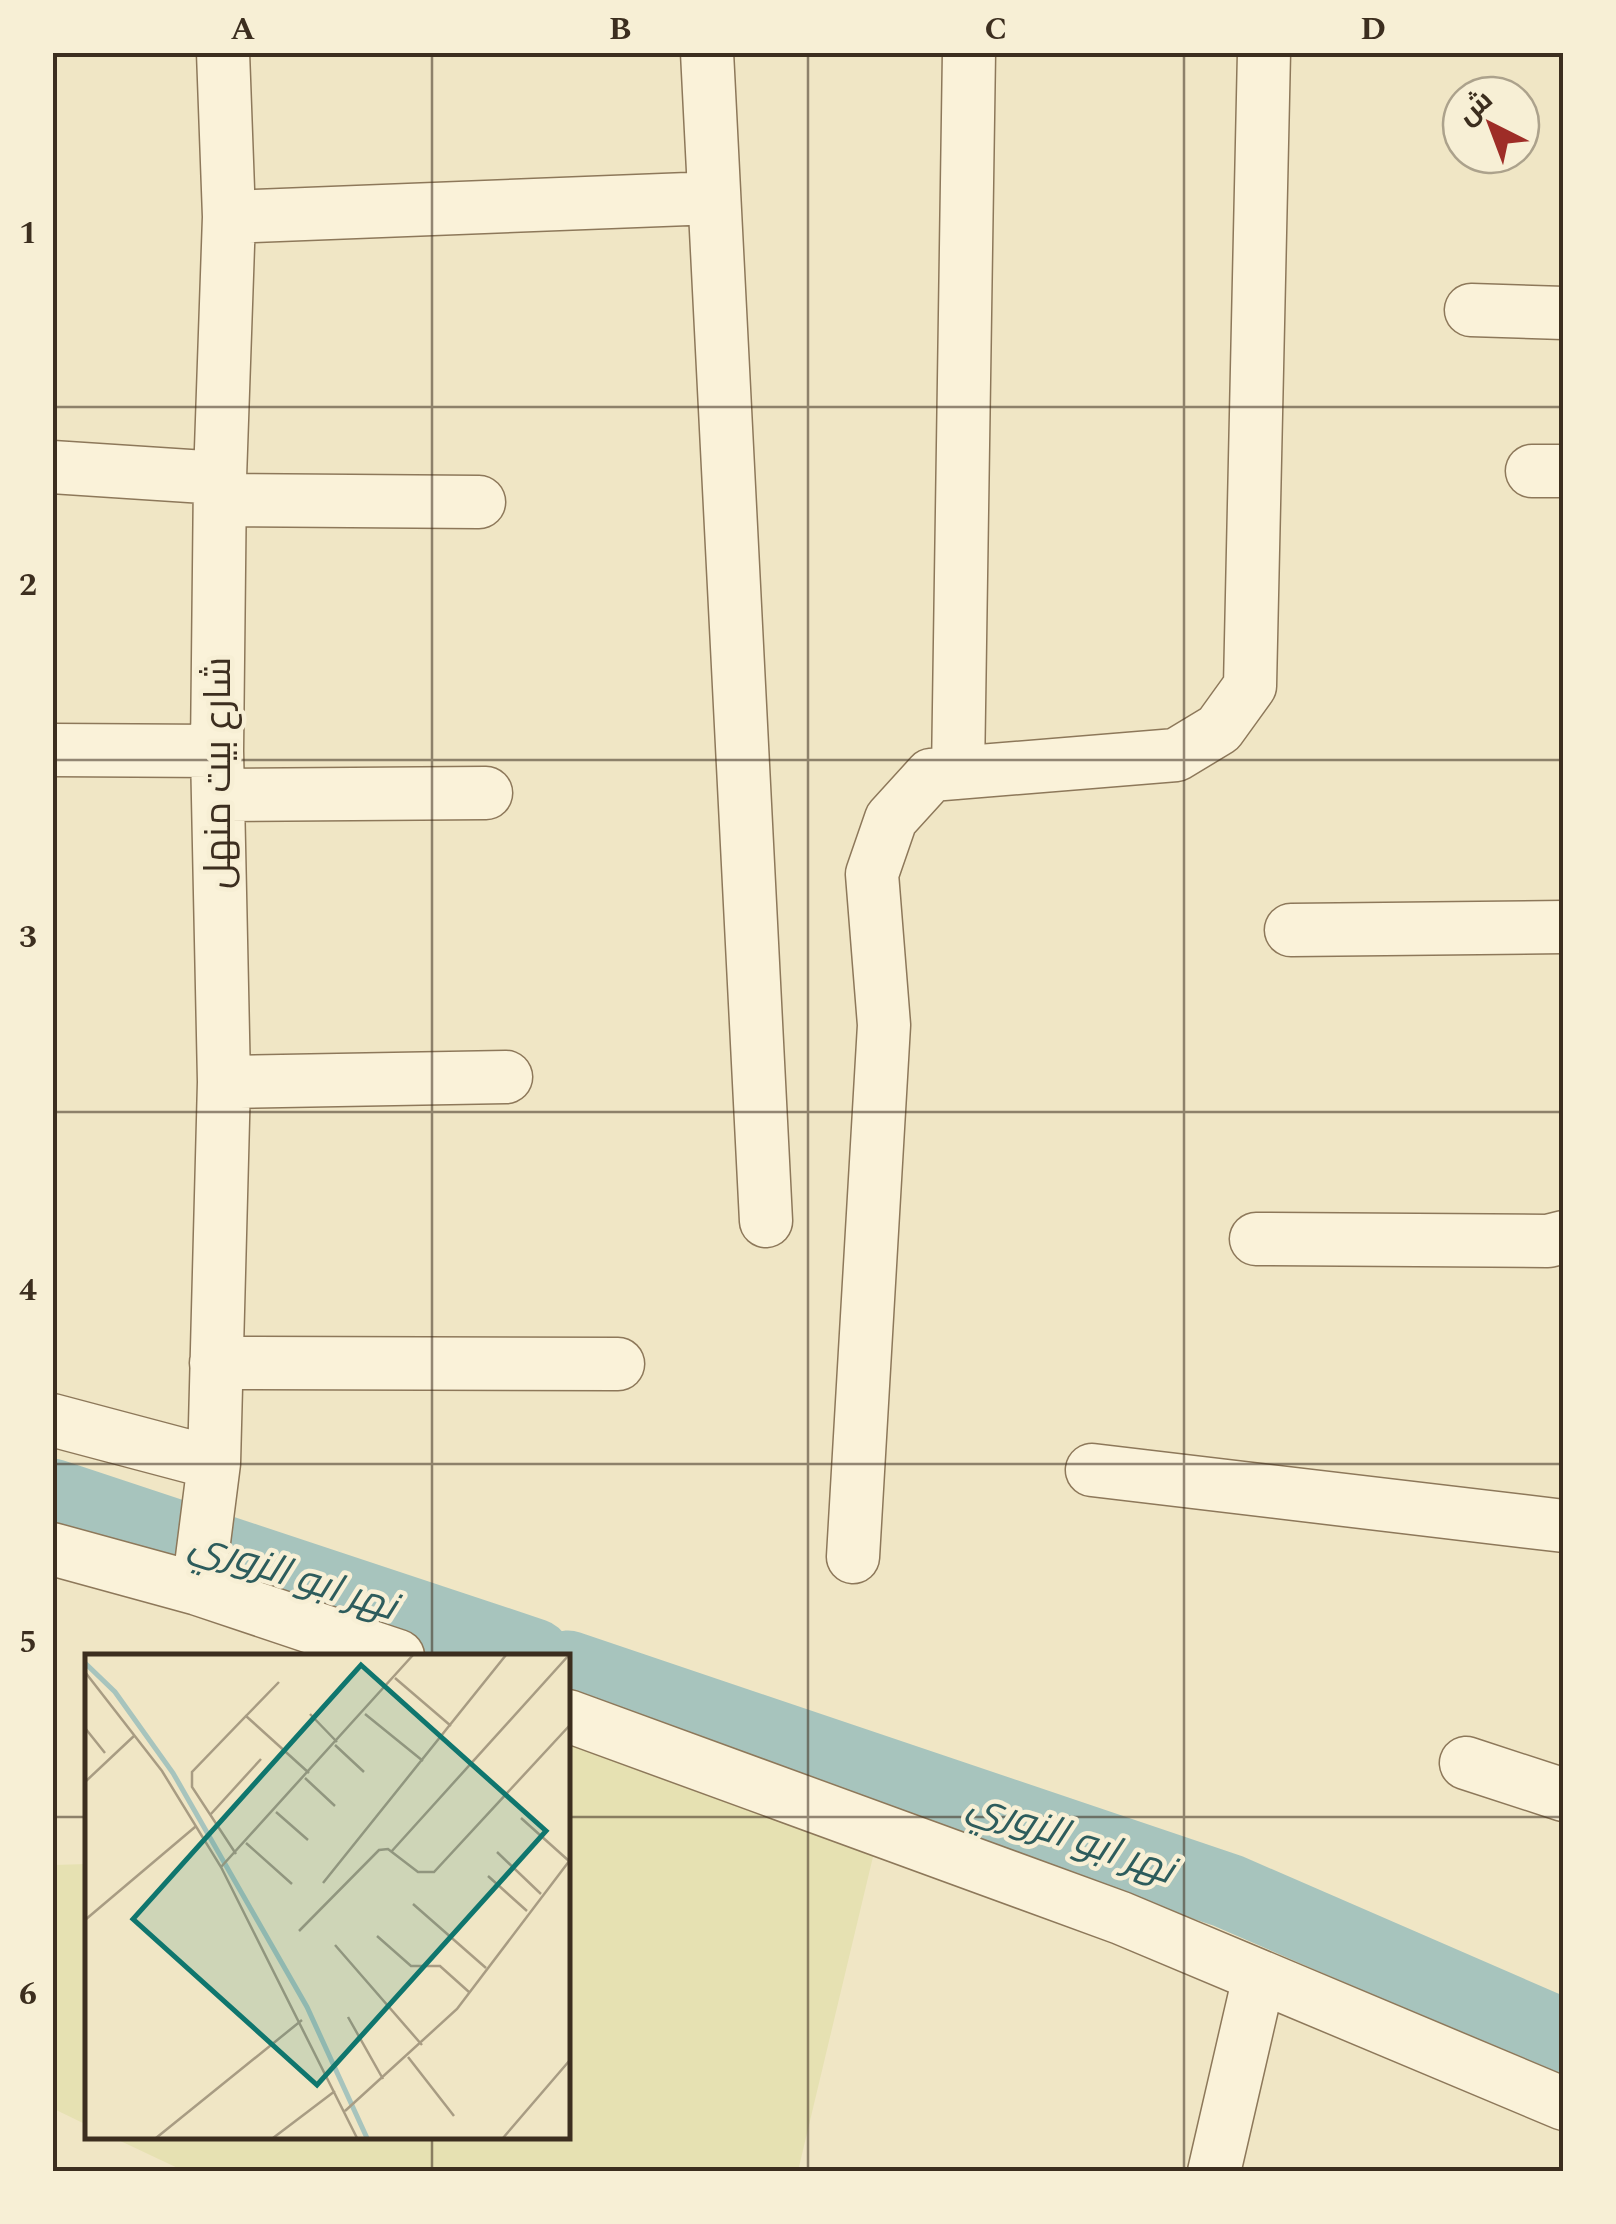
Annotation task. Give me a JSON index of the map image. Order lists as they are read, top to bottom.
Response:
{
  "streets": {
    "street": ["شارع بيت منهل"]
  },
  "water": ["نهر ابو الزوري"],
  "north": "top left",
  "grid": {
    "columns": [
      "A",
      "B",
      "C",
      "D"
    ],
    "rows": [
      "1",
      "2",
      "3",
      "4",
      "5",
      "6"
    ]
  }
}
